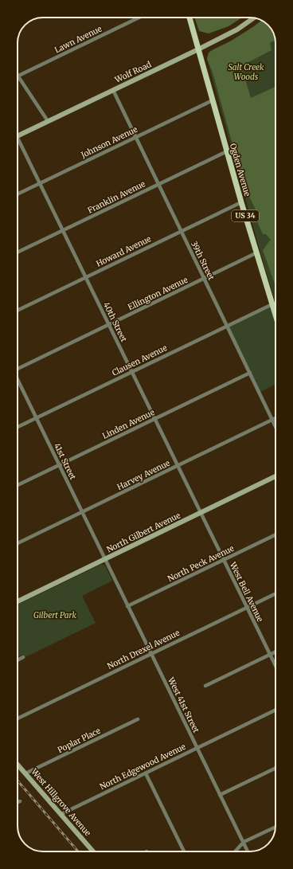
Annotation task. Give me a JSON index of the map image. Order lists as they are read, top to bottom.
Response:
{
  "streets": {
    "main road": ["Ogden Avenue", "US 34"],
    "street": [
      "Lawn Avenue",
      "Wolf Road",
      "Johnson Avenue",
      "Franklin Avenue",
      "Howard Avenue",
      "39th Street",
      "Ellington Avenue",
      "40th Street",
      "Clausen Avenue",
      "Linden Avenue",
      "41st Street",
      "Harvey Avenue",
      "North Gilbert Avenue",
      "North Peck Avenue",
      "West Bell Avenue",
      "North Drexel Avenue",
      "West 41st Street",
      "Poplar Place",
      "North Edgewood Avenue",
      "West Hillgrove Avenue"
    ]
  },
  "crossings": [
    ["Wolf Road", "Ogden Avenue"],
    ["Wolf Road", "39th Street"],
    ["Johnson Avenue", "Ogden Avenue"],
    ["Johnson Avenue", "39th Street"],
    ["Johnson Avenue", "40th Street"],
    ["Ogden Avenue", "Franklin Avenue"],
    ["Ogden Avenue", "Howard Avenue"],
    ["Ogden Avenue", "Ellington Avenue"],
    ["Ogden Avenue", "Clausen Avenue"],
    ["Franklin Avenue", "39th Street"],
    ["Franklin Avenue", "40th Street"],
    ["Howard Avenue", "39th Street"],
    ["Howard Avenue", "40th Street"],
    ["39th Street", "Ellington Avenue"],
    ["39th Street", "Clausen Avenue"],
    ["39th Street", "Linden Avenue"],
    ["39th Street", "Harvey Avenue"],
    ["Ellington Avenue", "40th Street"],
    ["40th Street", "Clausen Avenue"],
    ["40th Street", "Linden Avenue"],
    ["40th Street", "Harvey Avenue"],
    ["40th Street", "North Gilbert Avenue"],
    ["40th Street", "West Bell Avenue"],
    ["Clausen Avenue", "41st Street"],
    ["Linden Avenue", "41st Street"],
    ["41st Street", "Harvey Avenue"],
    ["41st Street", "North Gilbert Avenue"],
    ["41st Street", "West 41st Street"],
    ["North Gilbert Avenue", "West Bell Avenue"],
    ["North Gilbert Avenue", "West 41st Street"],
    ["North Peck Avenue", "West Bell Avenue"],
    ["North Peck Avenue", "West 41st Street"],
    ["West Bell Avenue", "North Drexel Avenue"],
    ["North Drexel Avenue", "West 41st Street"],
    ["West 41st Street", "North Edgewood Avenue"],
    ["Poplar Place", "West Hillgrove Avenue"],
    ["North Edgewood Avenue", "West Hillgrove Avenue"]
  ],
  "parks": ["Salt Creek Woods", "Gilbert Park"]
}
